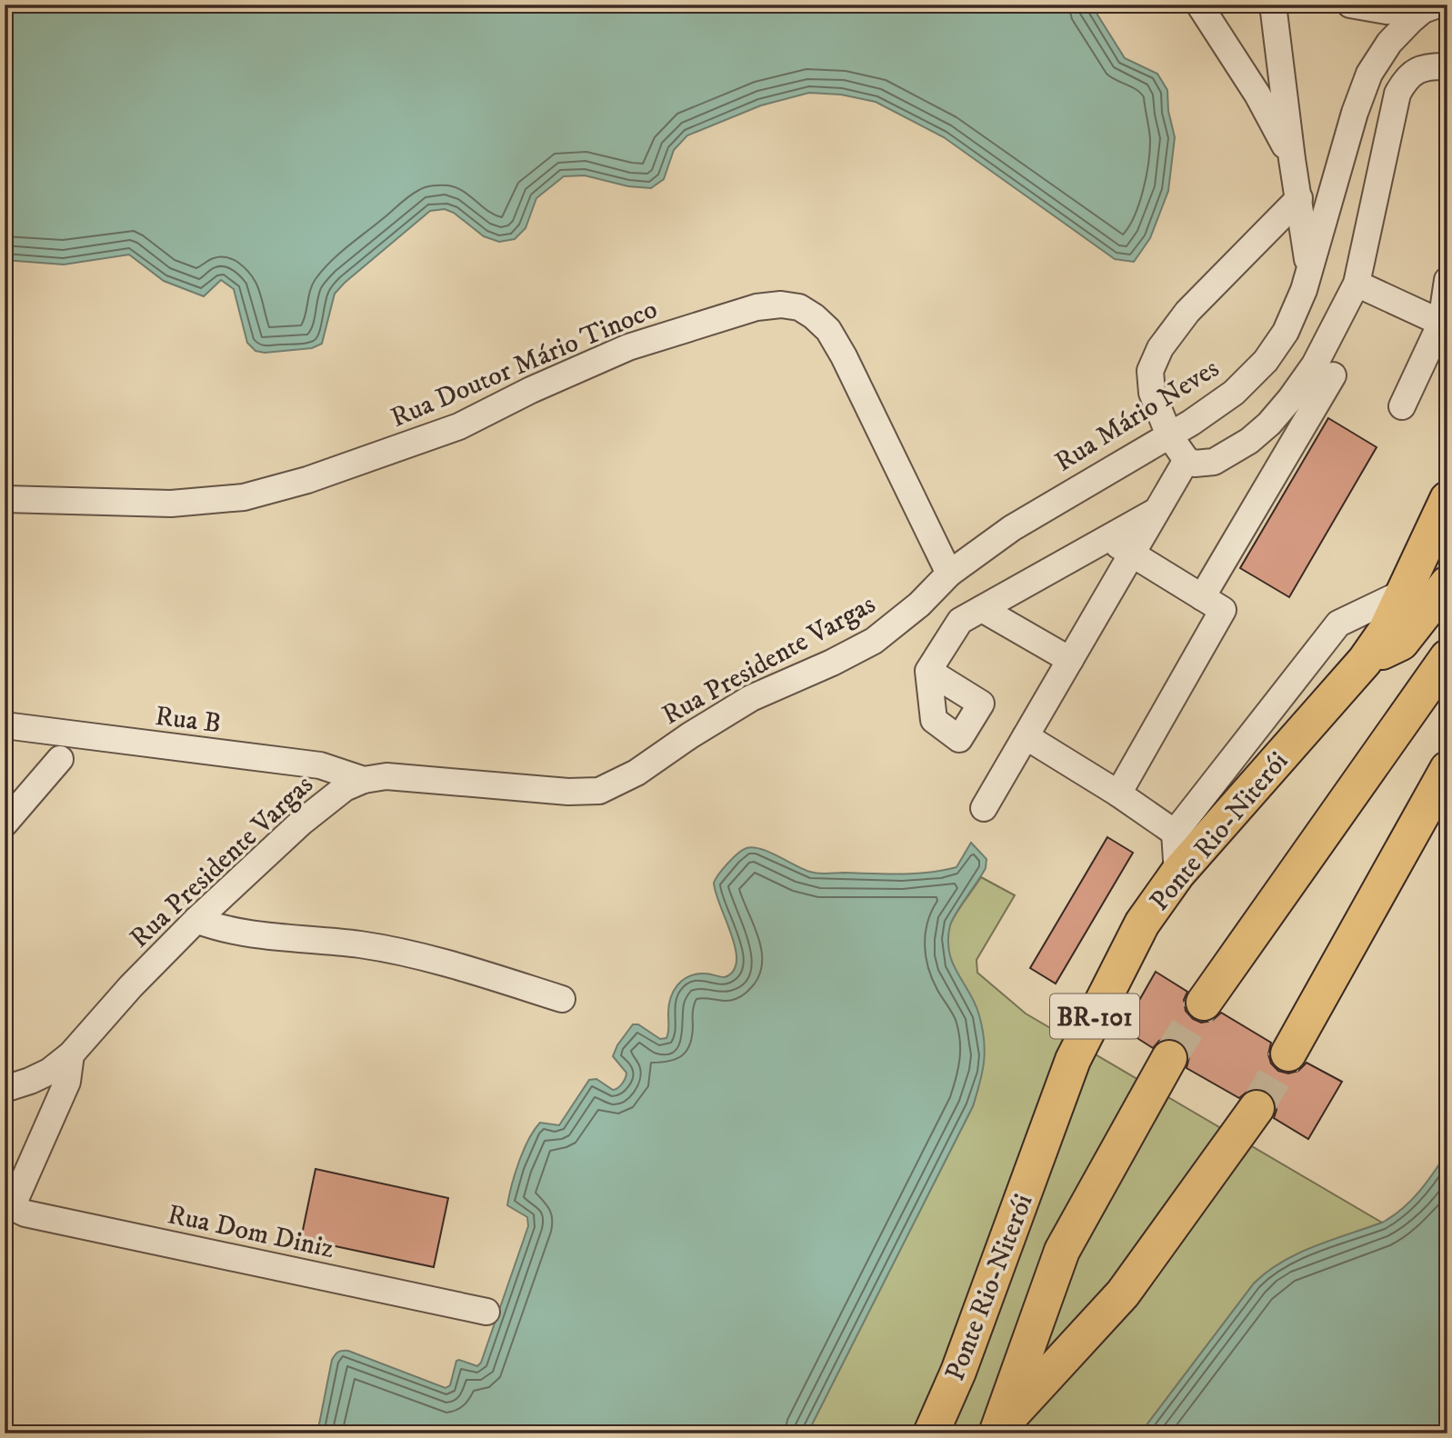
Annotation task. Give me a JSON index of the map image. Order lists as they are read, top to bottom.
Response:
{
  "streets": {
    "highway": ["Ponte Rio-Niterói", "BR-101"],
    "street": [
      "Rua Doutor Mário Tinoco",
      "Rua Mário Neves",
      "Rua Presidente Vargas",
      "Rua B",
      "Rua Dom Diniz"
    ]
  },
  "crossings": [
    ["Rua Doutor Mário Tinoco", "Rua Mário Neves"],
    ["Rua Doutor Mário Tinoco", "Rua Presidente Vargas"],
    ["Rua Mário Neves", "Rua Presidente Vargas"],
    ["Rua Presidente Vargas", "Rua B"]
  ]
}
